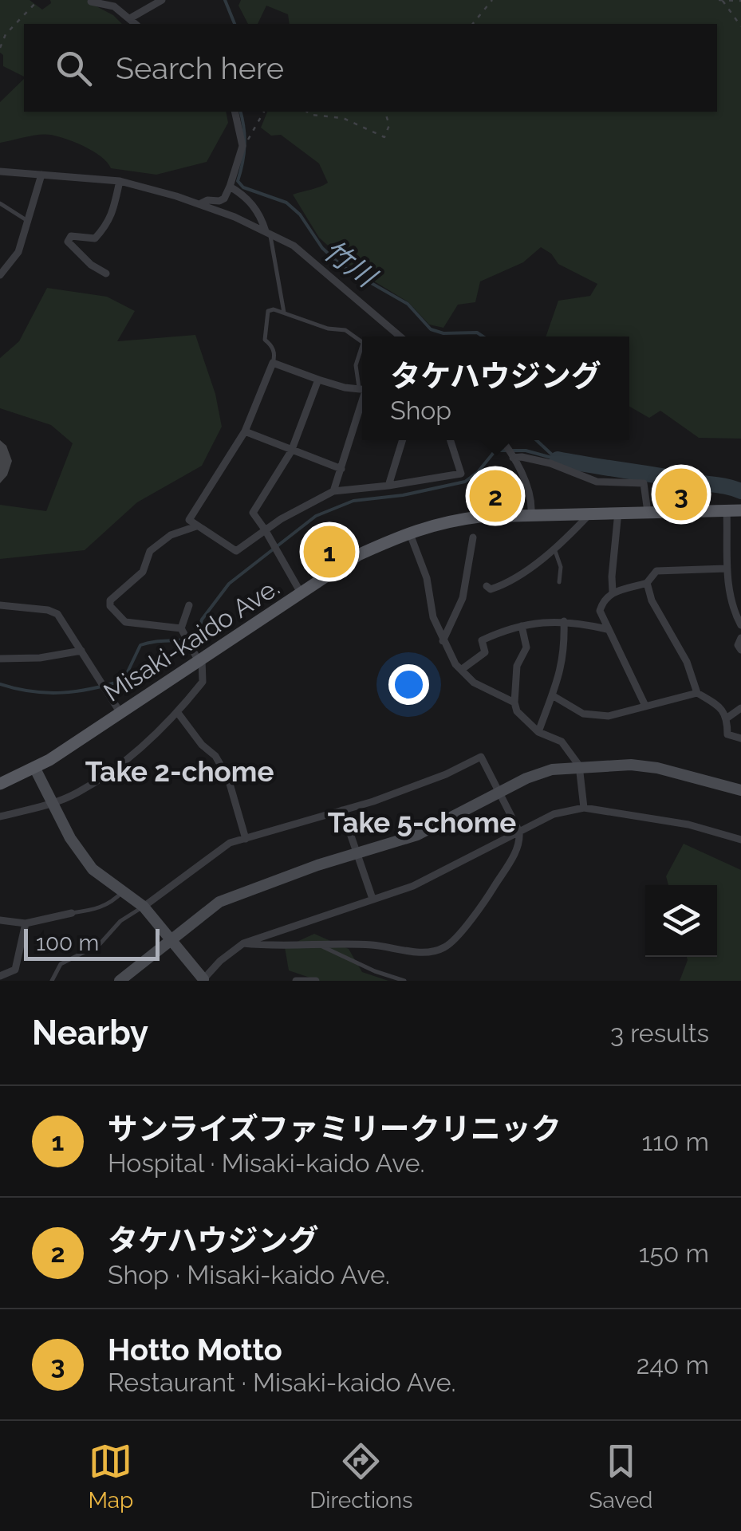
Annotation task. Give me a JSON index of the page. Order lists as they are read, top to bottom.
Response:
{
  "streets": {
    "main road": ["Misaki-kaido Ave."]
  },
  "districts": ["Take 2-chome", "Take 5-chome"],
  "water": ["竹川"],
  "scale_bar": "100 m",
  "page": {
    "search": "Search here",
    "popup": ["タケハウジング", "Shop"],
    "pins": ["3", "2", "1"],
    "scale": "100 m",
    "heading": ["Nearby", "3 results"],
    "list": [
      {
        "mark": "1",
        "name": "サンライズファミリークリニック",
        "note": "Hospital · Misaki-kaido Ave.",
        "value": "110 m"
      },
      {
        "mark": "2",
        "name": "タケハウジング",
        "note": "Shop · Misaki-kaido Ave.",
        "value": "150 m"
      },
      {
        "mark": "3",
        "name": "Hotto Motto",
        "note": "Restaurant · Misaki-kaido Ave.",
        "value": "240 m"
      }
    ],
    "nav": ["Map", "Directions", "Saved"]
  }
}
